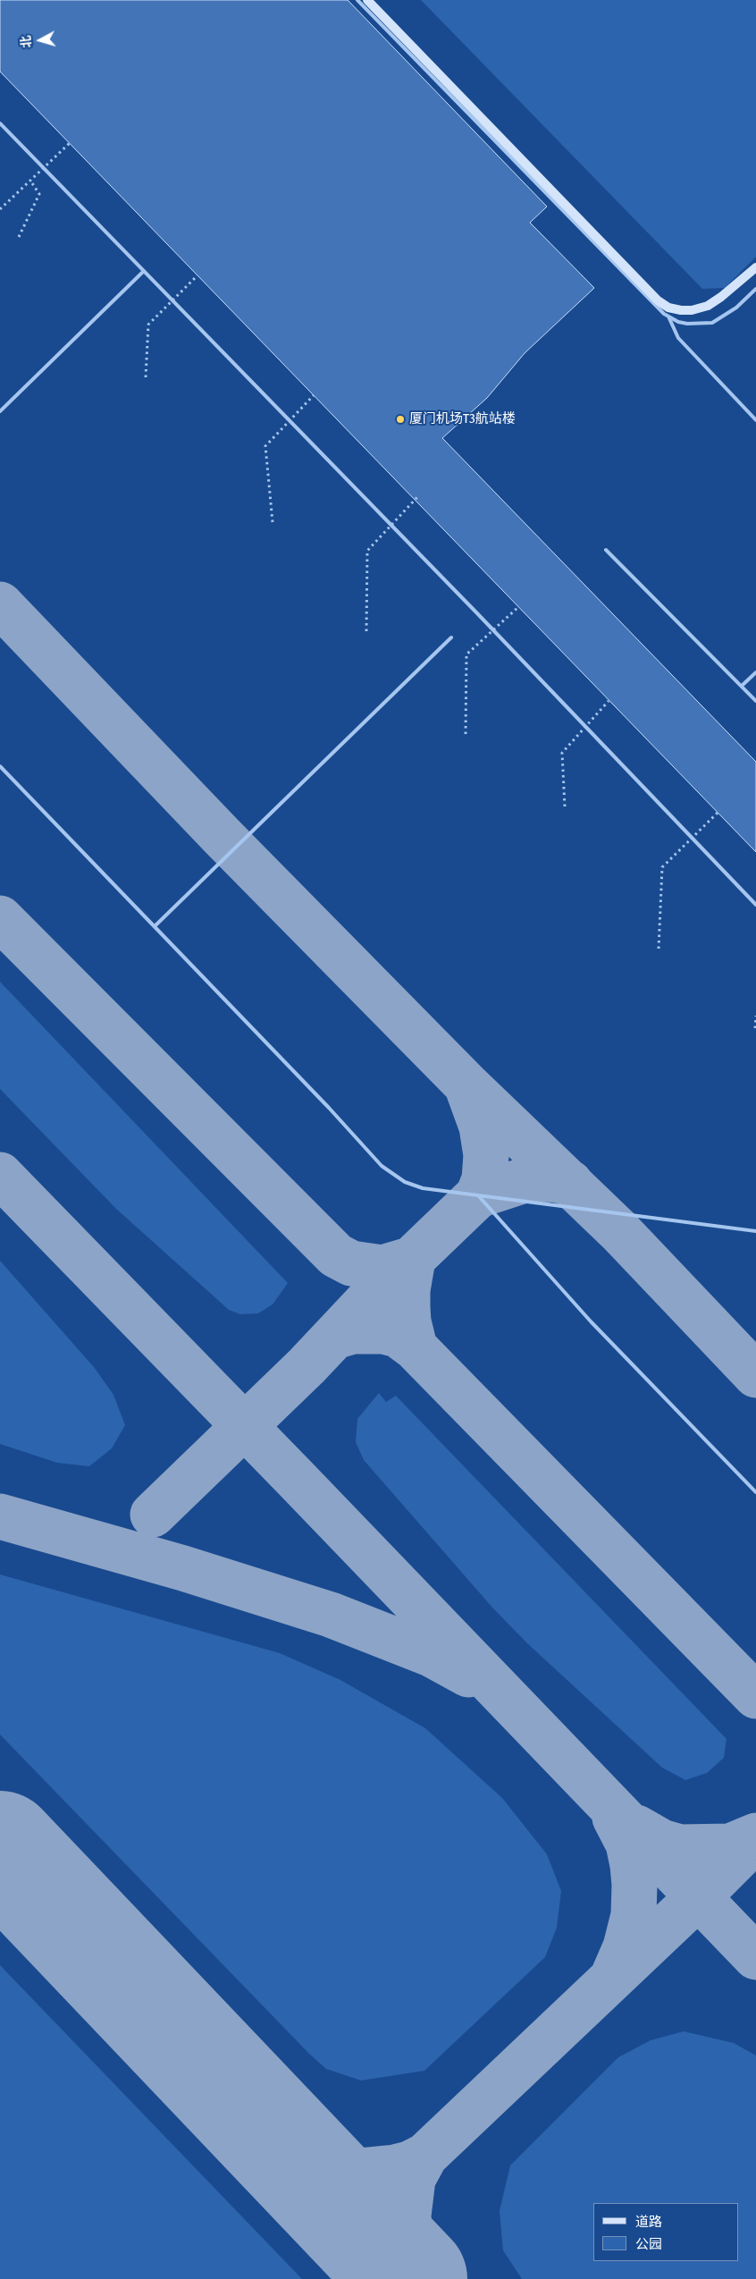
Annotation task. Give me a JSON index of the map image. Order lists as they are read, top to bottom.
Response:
{
  "places": ["厦门机场T3航站楼"],
  "legend": ["道路", "公园"],
  "north": "left"
}
